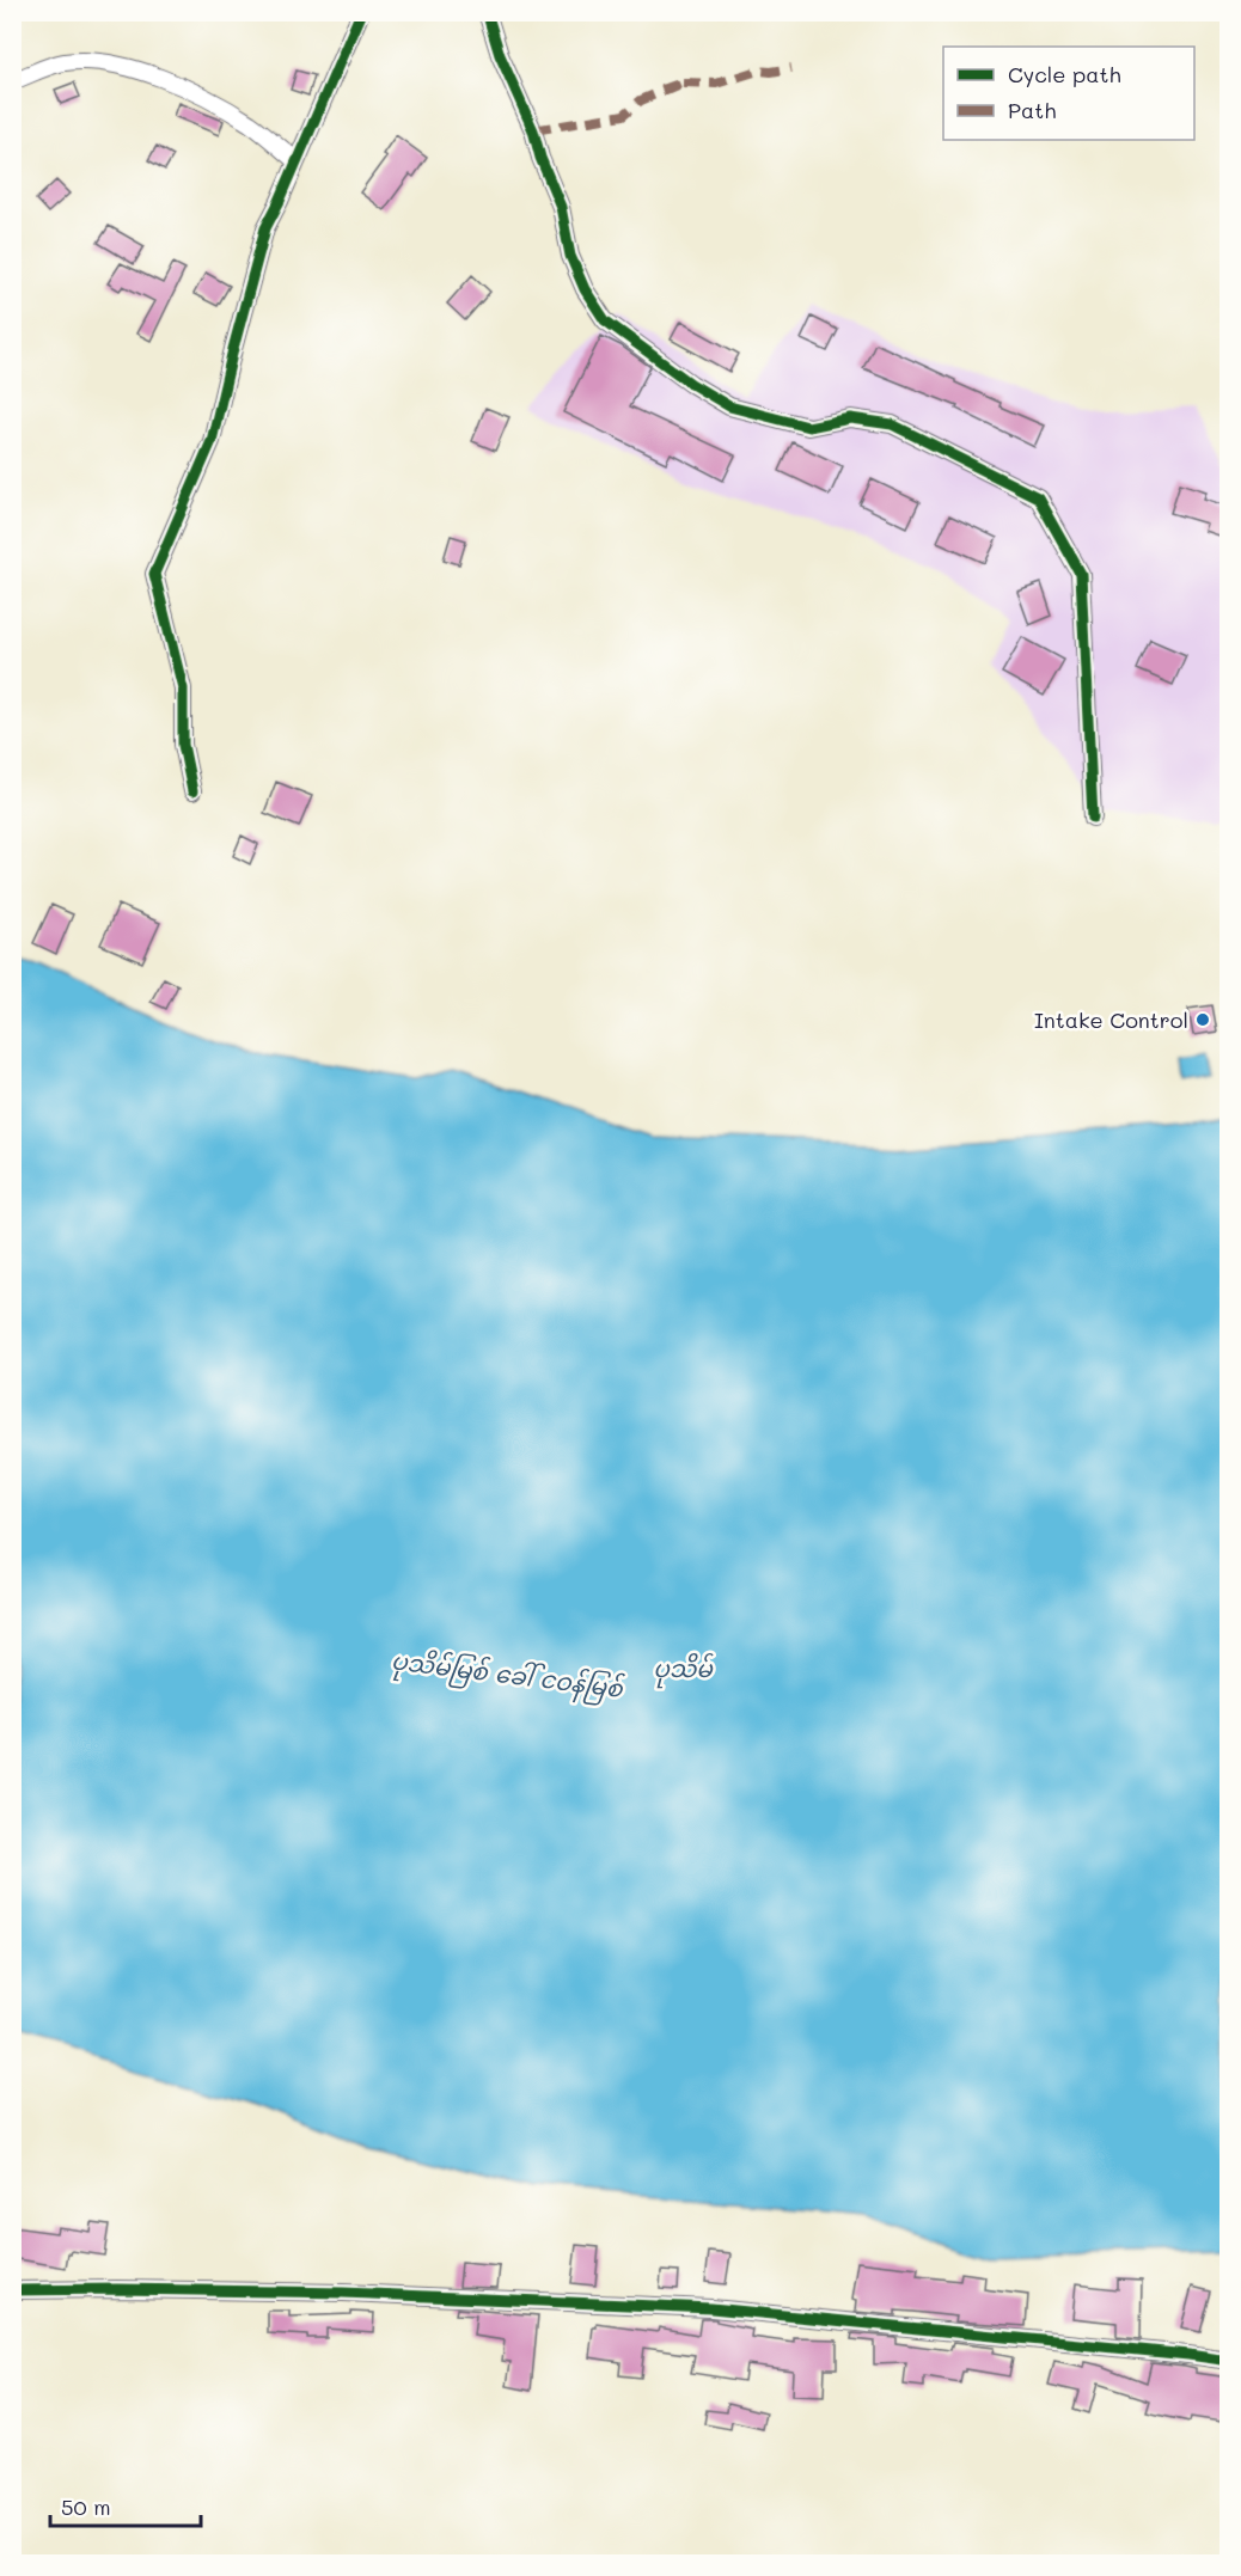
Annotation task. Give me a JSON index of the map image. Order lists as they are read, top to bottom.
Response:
{
  "water": ["ပုသိမ်", "ပုသိမ်မြစ် ခေါ် ငဝန်မြစ်"],
  "places": ["Intake Control"],
  "legend": ["Cycle path", "Path"],
  "scale_bar": "50 m"
}
